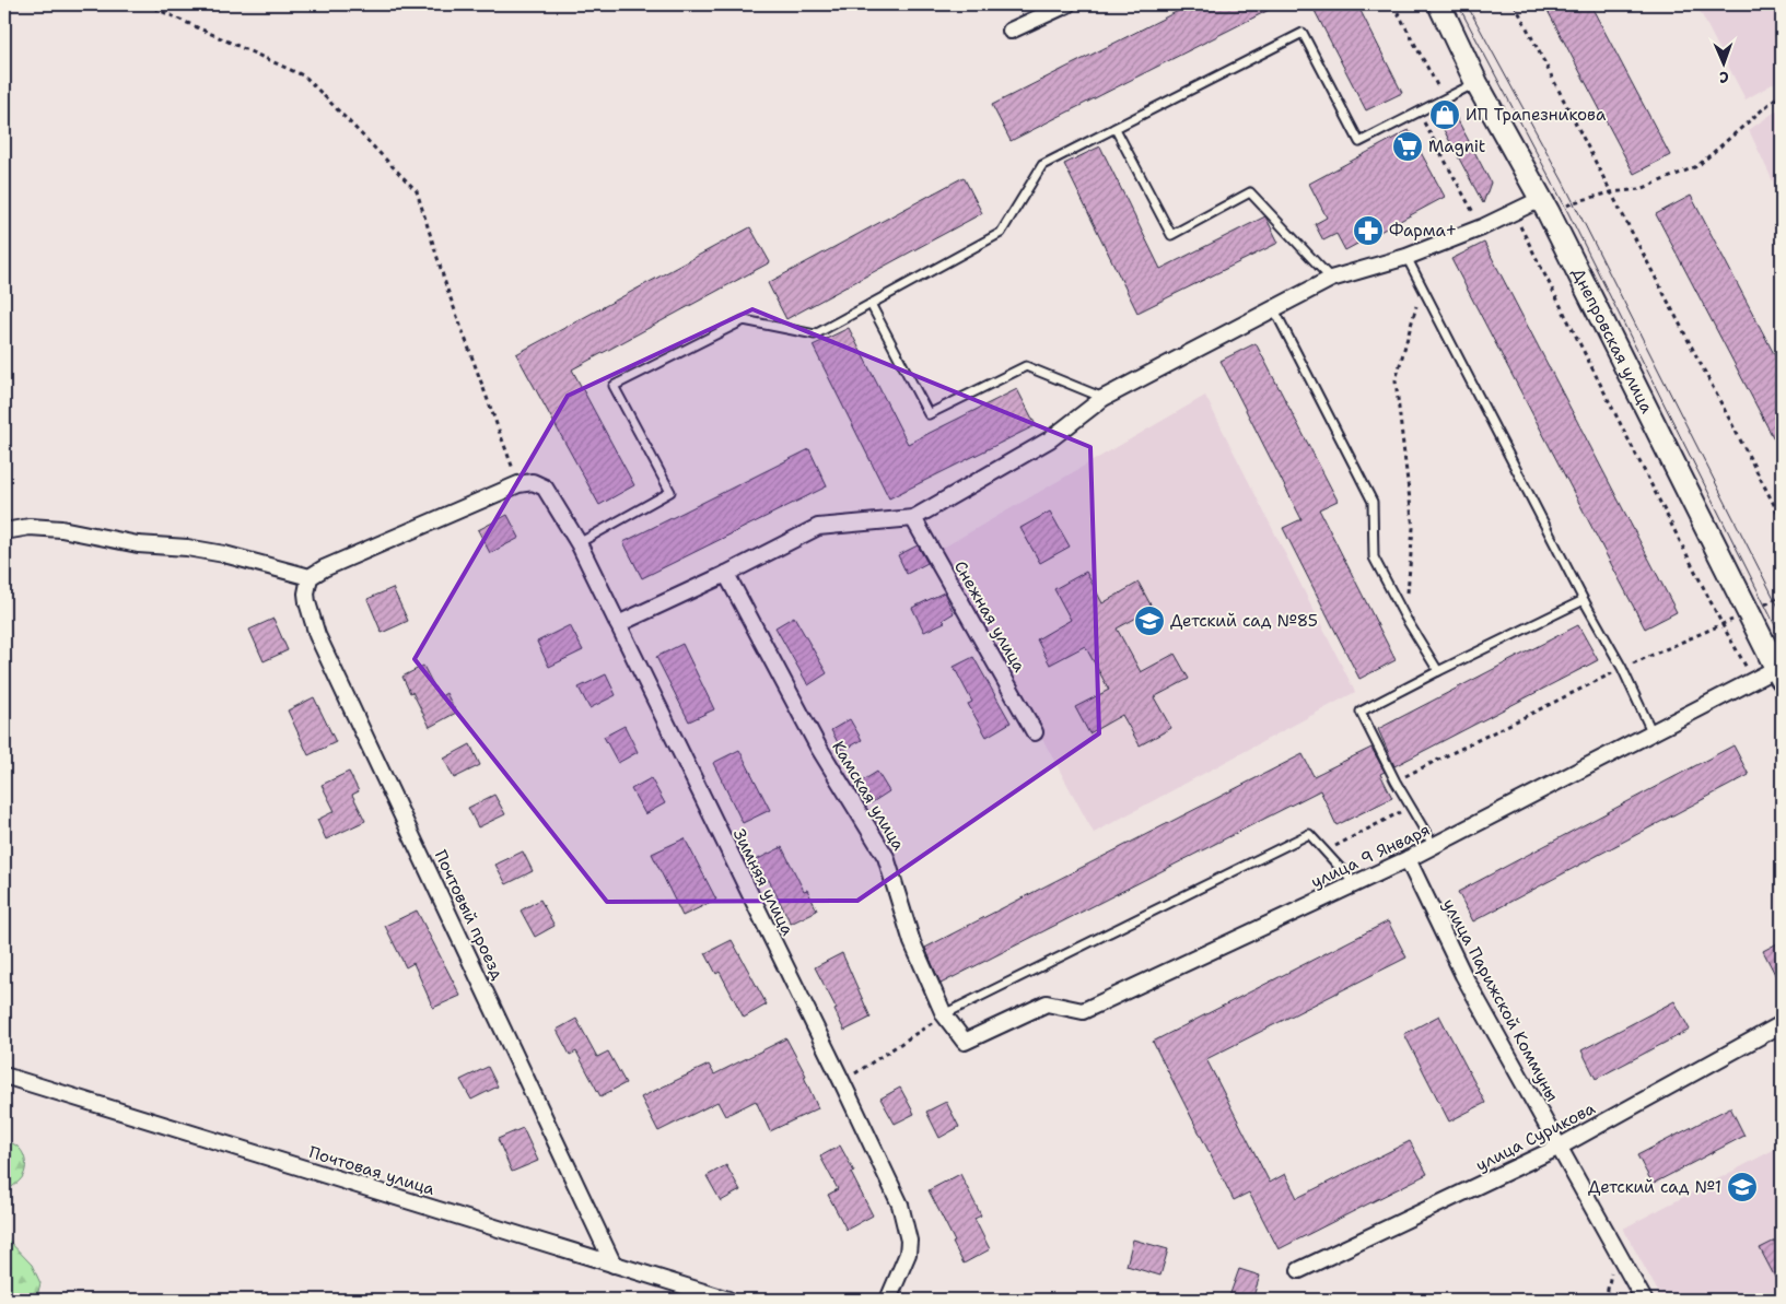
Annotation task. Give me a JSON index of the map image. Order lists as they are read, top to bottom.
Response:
{
  "streets": {
    "street": [
      "Днепровская улица",
      "Снежная улица",
      "Камская улица",
      "улица 9 Января",
      "Зимняя улица",
      "Почтовый проезд",
      "улица Парижской Коммуны",
      "улица Сурикова",
      "Почтовая улица"
    ]
  },
  "crossings": [
    ["Днепровская улица", "улица 9 Января"],
    ["Камская улица", "улица 9 Января"],
    ["улица 9 Января", "улица Парижской Коммуны"],
    ["Почтовый проезд", "Почтовая улица"],
    ["улица Парижской Коммуны", "улица Сурикова"]
  ],
  "places": {
    "shop": ["ИП Трапезникова"],
    "supermarket": ["Magnit"],
    "pharmacy": ["Фарма+"],
    "school or university": ["Детский сад №85", "Детский сад №1"]
  },
  "north": "bottom"
}
